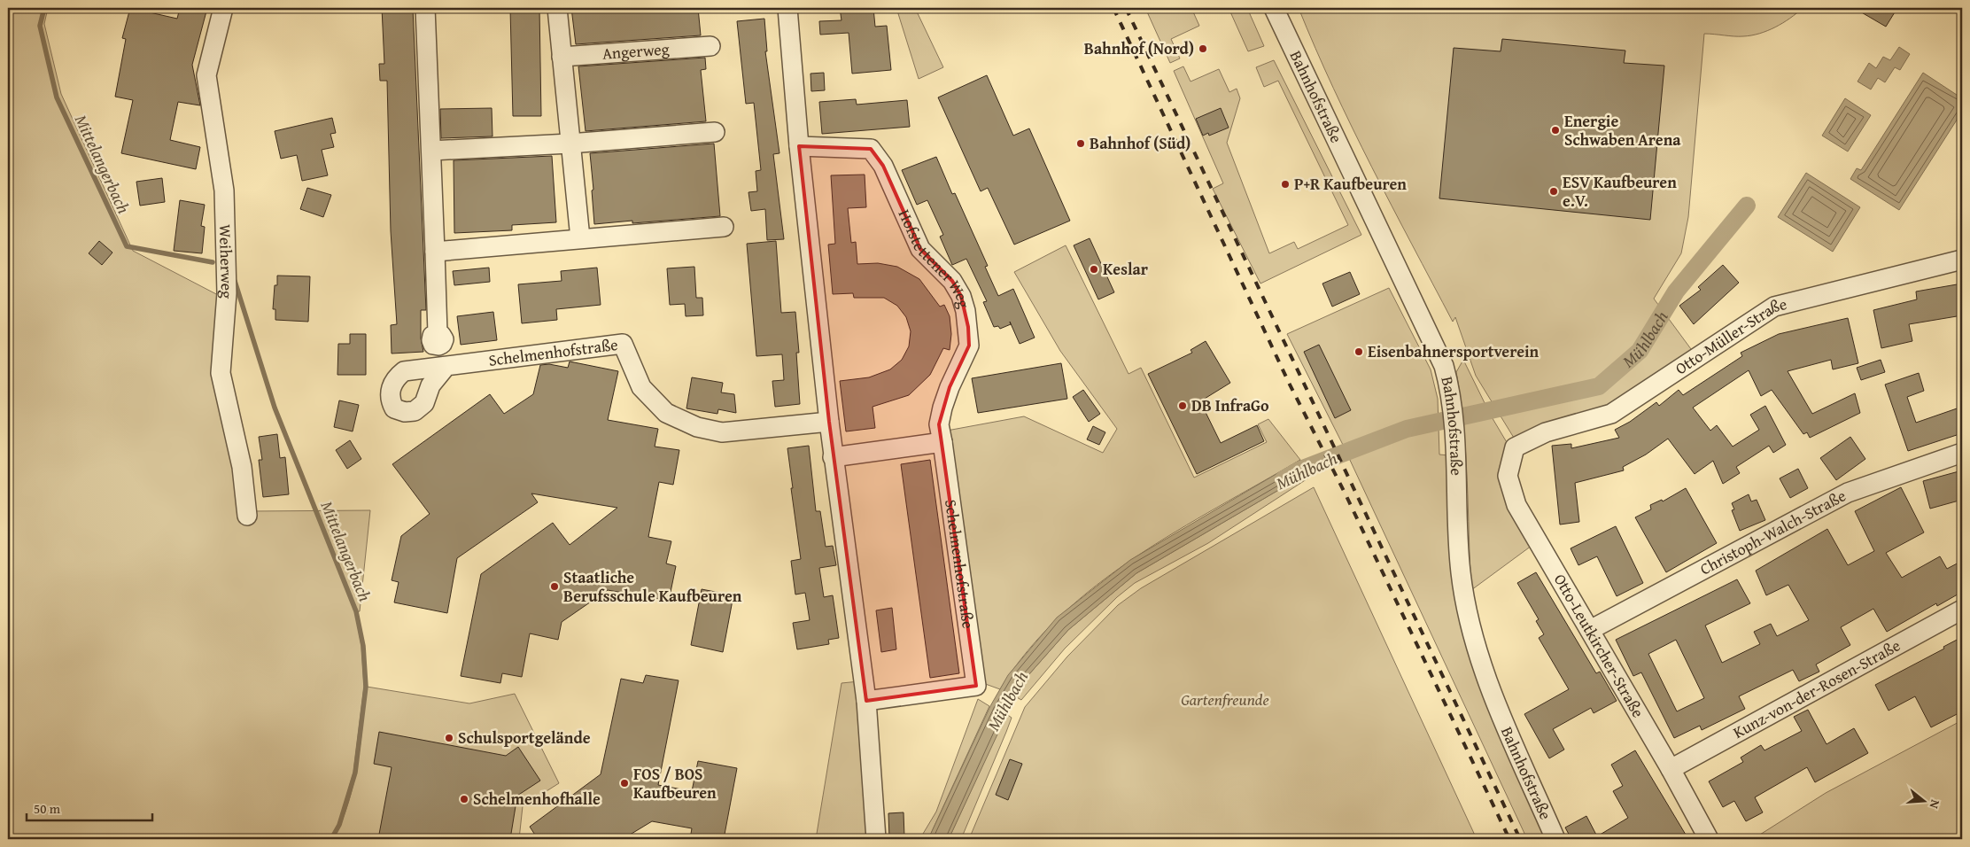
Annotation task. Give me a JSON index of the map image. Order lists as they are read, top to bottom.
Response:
{
  "streets": {
    "street": [
      "Angerweg",
      "Bahnhofstraße",
      "Hofstettener Weg",
      "Weiherweg",
      "Otto-Müller-Straße",
      "Schelmenhofstraße",
      "Christoph-Walch-Straße",
      "Otto-Leutkircher-Straße",
      "Kunz-von-der-Rosen-Straße"
    ]
  },
  "crossings": [
    ["Hofstettener Weg", "Schelmenhofstraße"],
    ["Otto-Müller-Straße", "Otto-Leutkircher-Straße"],
    ["Christoph-Walch-Straße", "Otto-Leutkircher-Straße"],
    ["Otto-Leutkircher-Straße", "Kunz-von-der-Rosen-Straße"]
  ],
  "water": ["Mittelangerbach", "Mühlbach"],
  "parks": ["Gartenfreunde"],
  "places": [
    "Bahnhof (Nord)",
    "Energie Schwaben Arena",
    "Bahnhof (Süd)",
    "P+R Kaufbeuren",
    "ESV Kaufbeuren e.V.",
    "Keslar",
    "Eisenbahnersportverein",
    "DB InfraGo",
    "Staatliche Berufsschule Kaufbeuren",
    "Schulsportgelände",
    "FOS / BOS Kaufbeuren",
    "Schelmenhofhalle"
  ],
  "scale_bar": "50 m",
  "north": "right"
}
